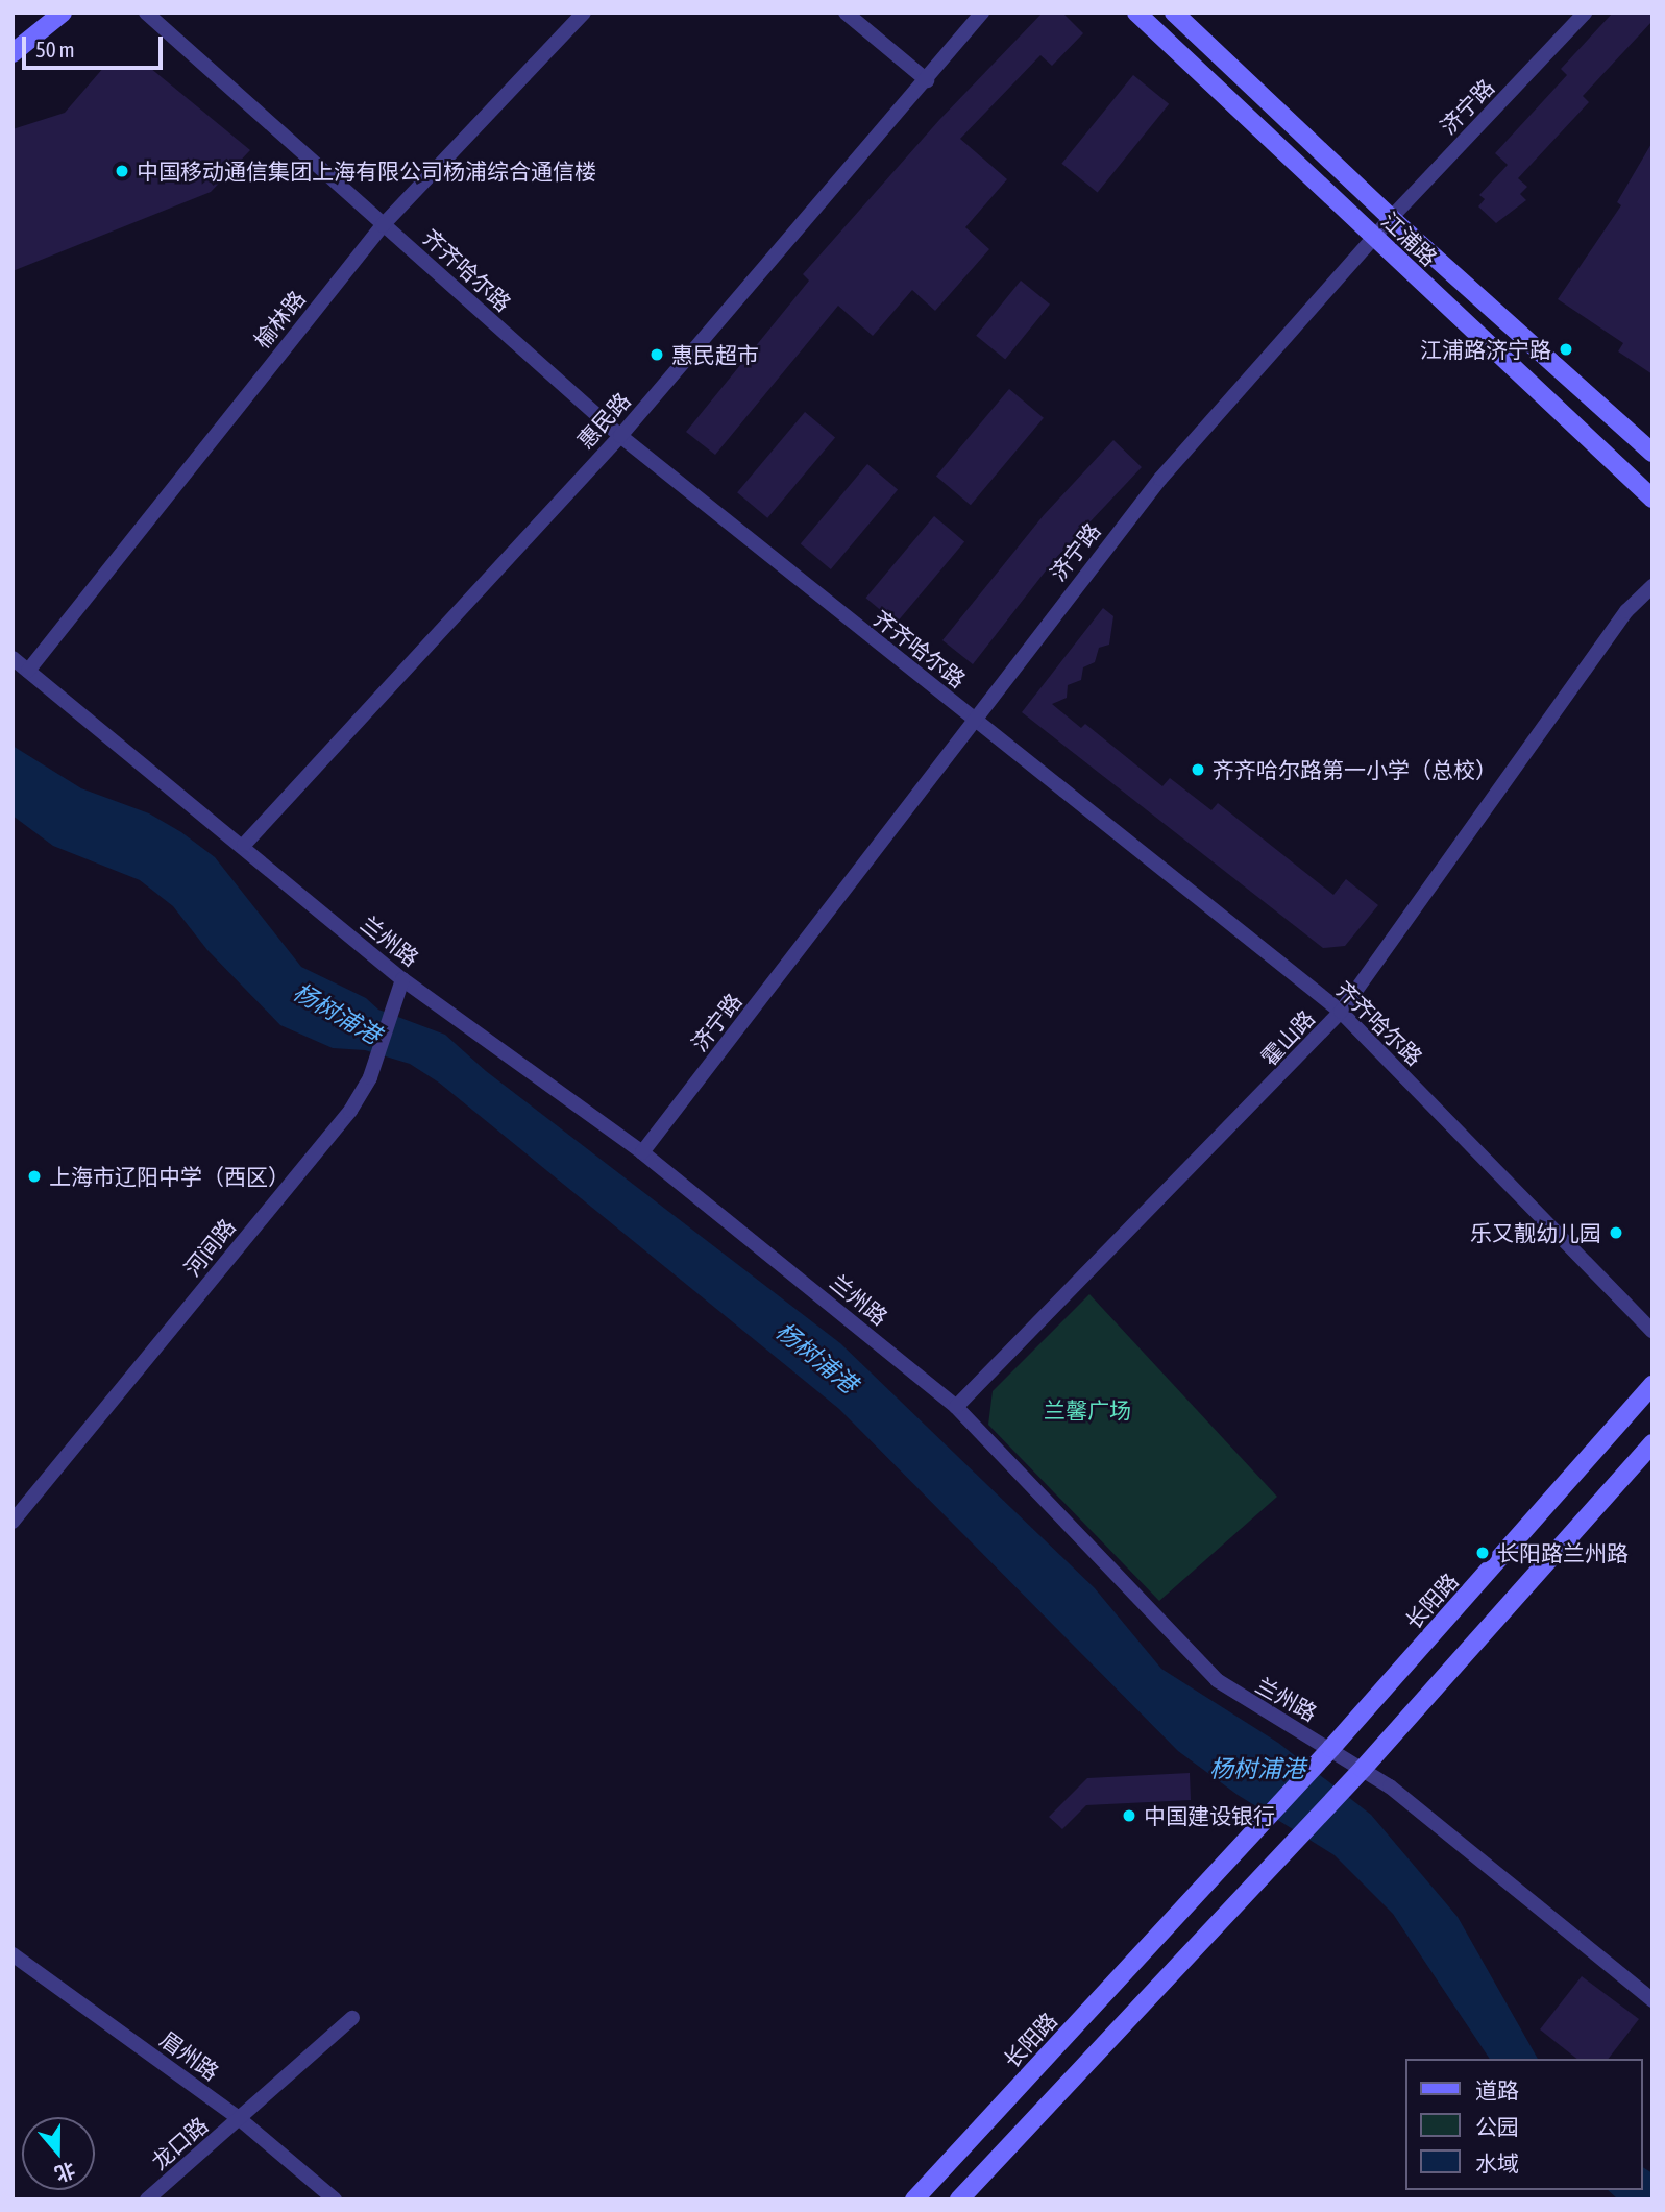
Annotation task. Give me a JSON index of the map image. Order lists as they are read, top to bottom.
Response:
{
  "streets": {
    "main road": ["江浦路", "长阳路"],
    "street": [
      "济宁路",
      "齐齐哈尔路",
      "榆林路",
      "惠民路",
      "兰州路",
      "霍山路",
      "河间路",
      "眉州路",
      "龙口路"
    ]
  },
  "crossings": [
    ["济宁路", "江浦路"],
    ["济宁路", "齐齐哈尔路"],
    ["济宁路", "兰州路"],
    ["齐齐哈尔路", "榆林路"],
    ["齐齐哈尔路", "惠民路"],
    ["齐齐哈尔路", "霍山路"],
    ["榆林路", "兰州路"],
    ["惠民路", "兰州路"],
    ["兰州路", "霍山路"],
    ["兰州路", "河间路"],
    ["兰州路", "长阳路"],
    ["眉州路", "龙口路"]
  ],
  "water": ["杨树浦港"],
  "parks": ["兰馨广场"],
  "places": [
    "中国移动通信集团上海有限公司杨浦综合通信楼",
    "江浦路济宁路",
    "惠民超市",
    "齐齐哈尔路第一小学（总校）",
    "上海市辽阳中学（西区）",
    "乐又靓幼儿园",
    "长阳路兰州路",
    "中国建设银行"
  ],
  "legend": ["道路", "公园", "水域"],
  "scale_bar": "50 m",
  "north": "bottom"
}
